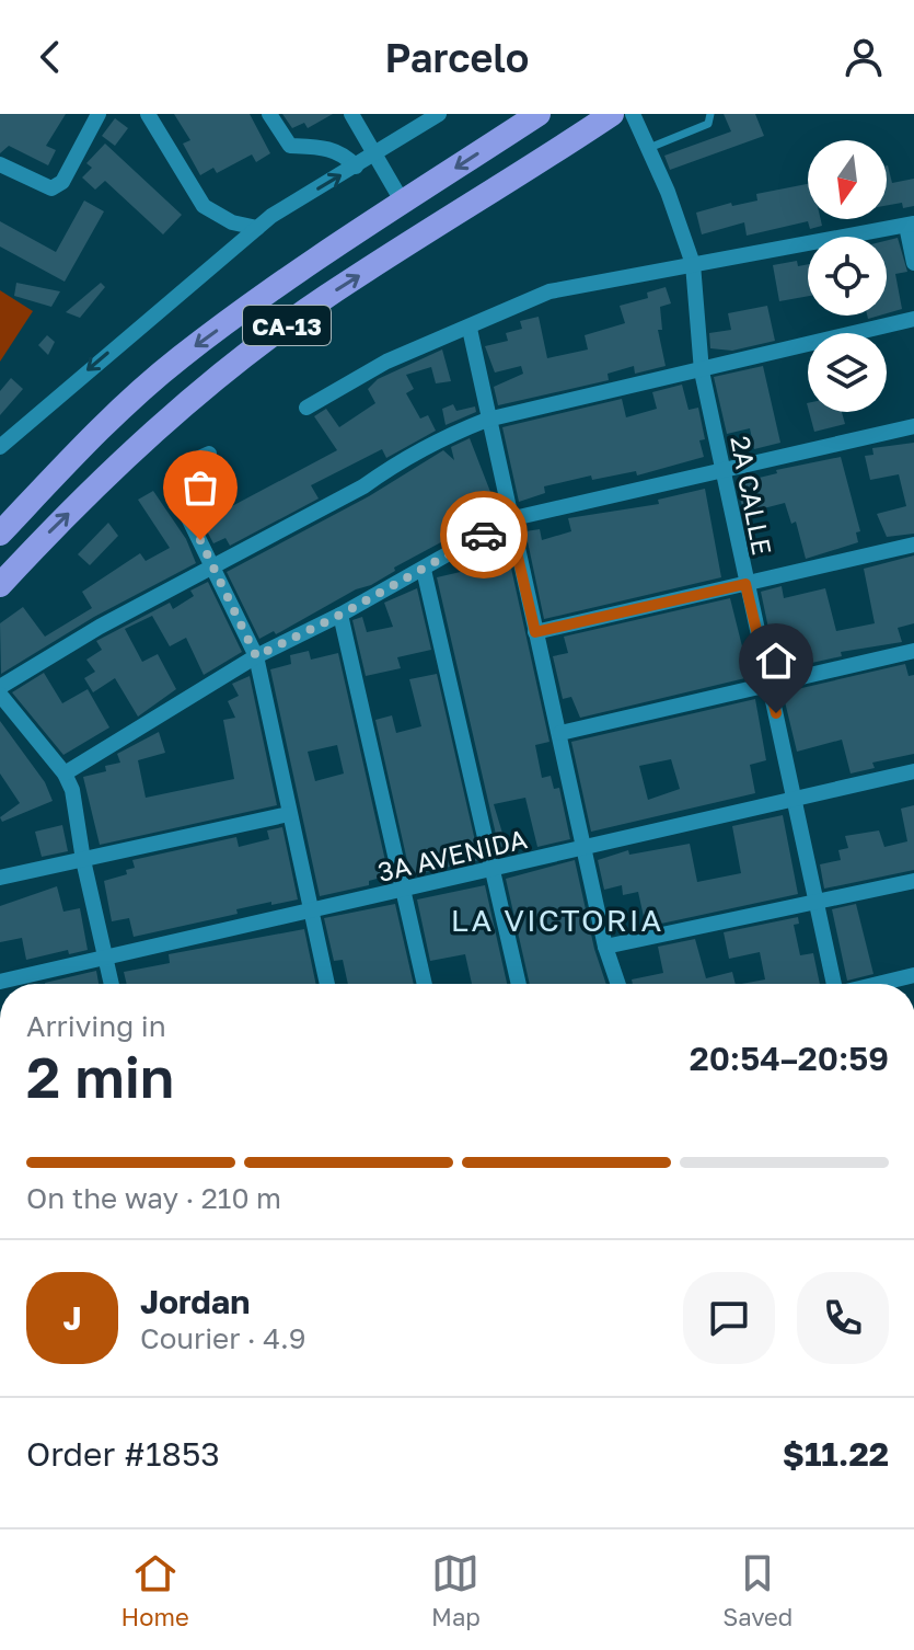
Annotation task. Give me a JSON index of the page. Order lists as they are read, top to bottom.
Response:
{
  "streets": {
    "highway": ["CA-13"],
    "street": ["2A CALLE", "3A AVENIDA"]
  },
  "crossings": [
    ["2A CALLE", "3A AVENIDA"]
  ],
  "districts": ["LA VICTORIA"],
  "north": "bottom",
  "page": {
    "header": "Parcelo",
    "heading": ["2 min", "Arriving in", "20:54–20:59"],
    "panel": [
      "Jordan",
      "Courier · 4.9",
      "Order #1853",
      "$11.22"
    ],
    "bar": "On the way · 210 m",
    "round": "J",
    "tabs": ["Home", "Map", "Saved"]
  }
}
